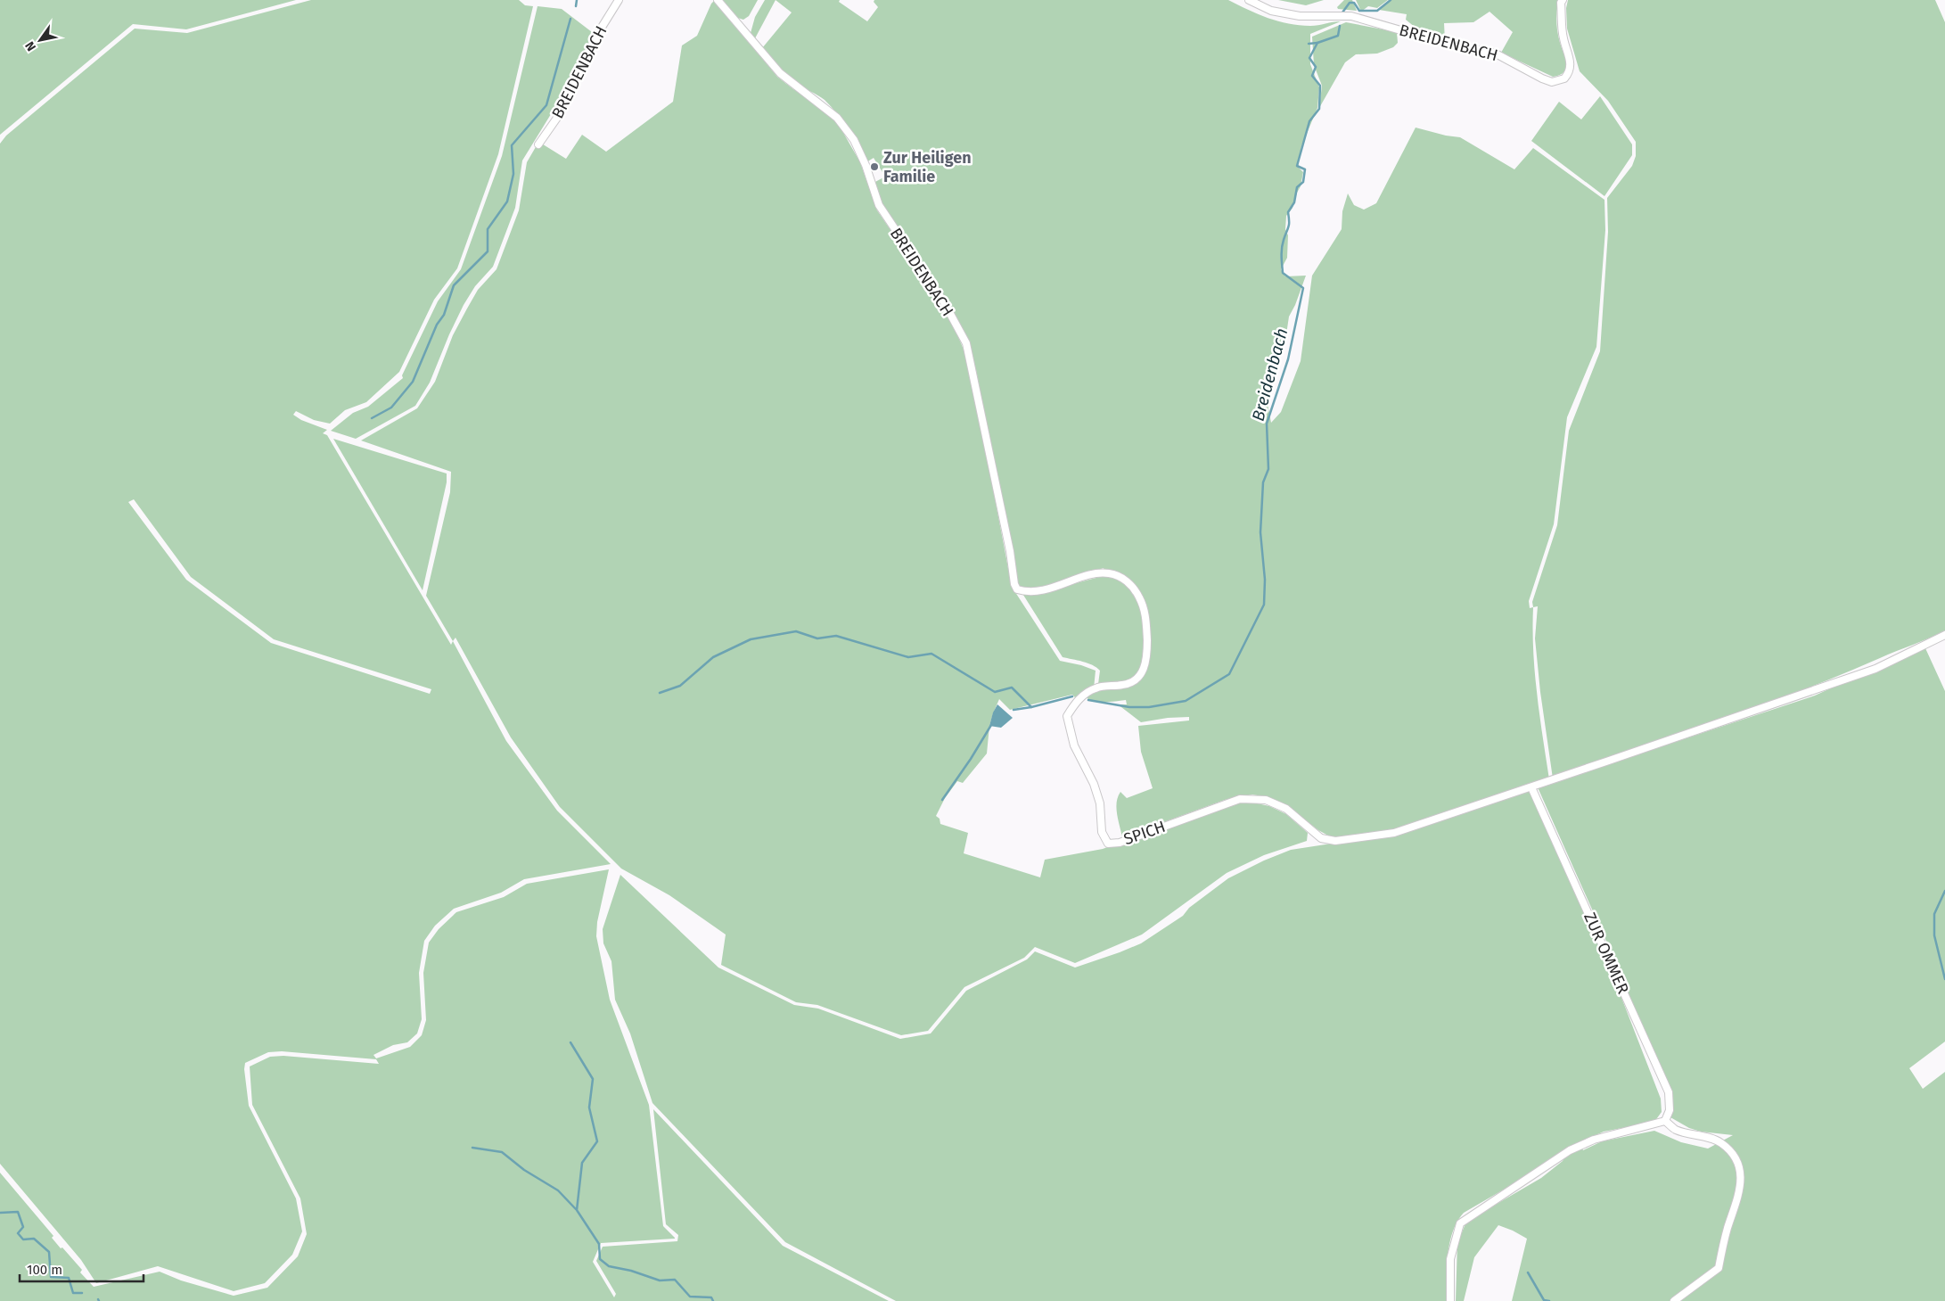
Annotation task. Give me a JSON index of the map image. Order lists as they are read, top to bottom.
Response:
{
  "streets": {
    "street": ["BREIDENBACH", "SPICH", "ZUR OMMER"]
  },
  "crossings": [
    ["BREIDENBACH", "SPICH"],
    ["SPICH", "ZUR OMMER"]
  ],
  "water": ["Breidenbach"],
  "places": ["Zur Heiligen Familie"],
  "scale_bar": "100 m",
  "north": "bottom left"
}
